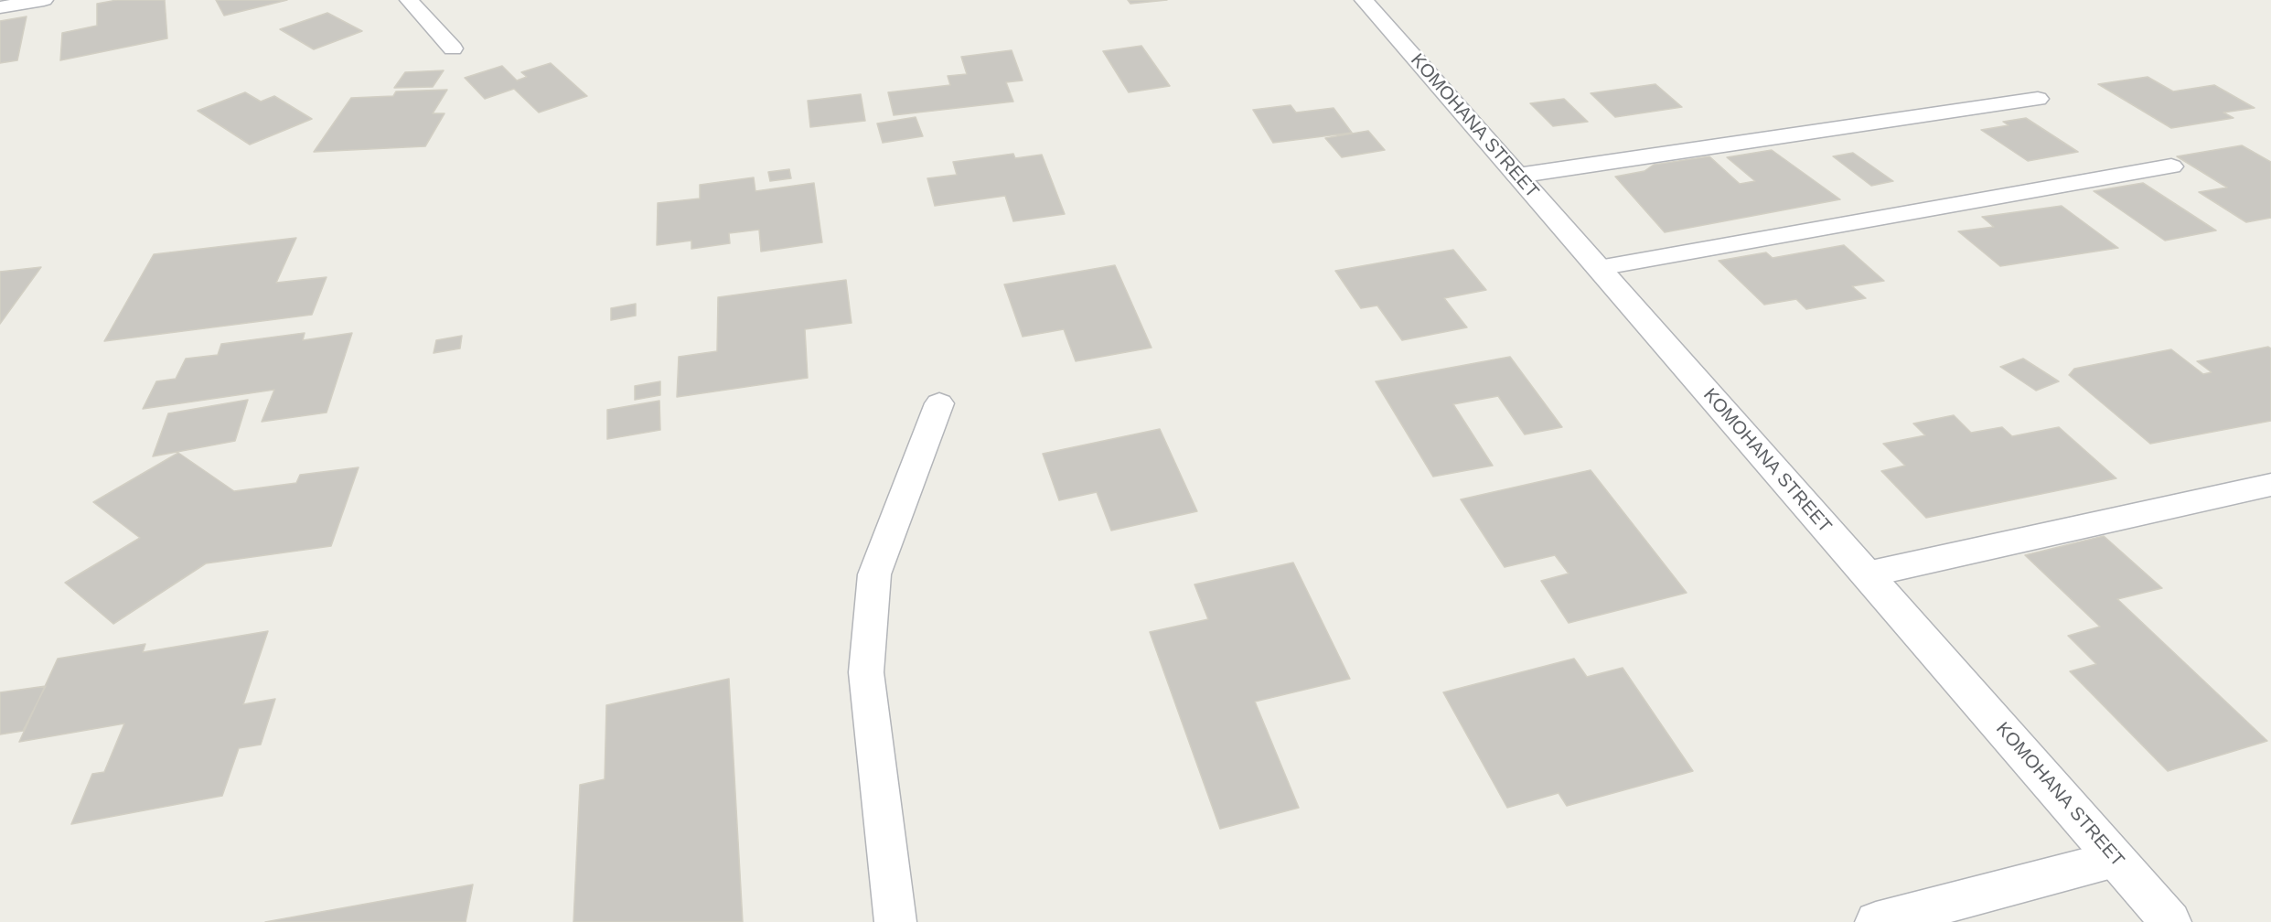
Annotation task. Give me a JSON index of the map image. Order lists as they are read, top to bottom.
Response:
{
  "streets": {
    "street": ["KOMOHANA STREET"]
  }
}
